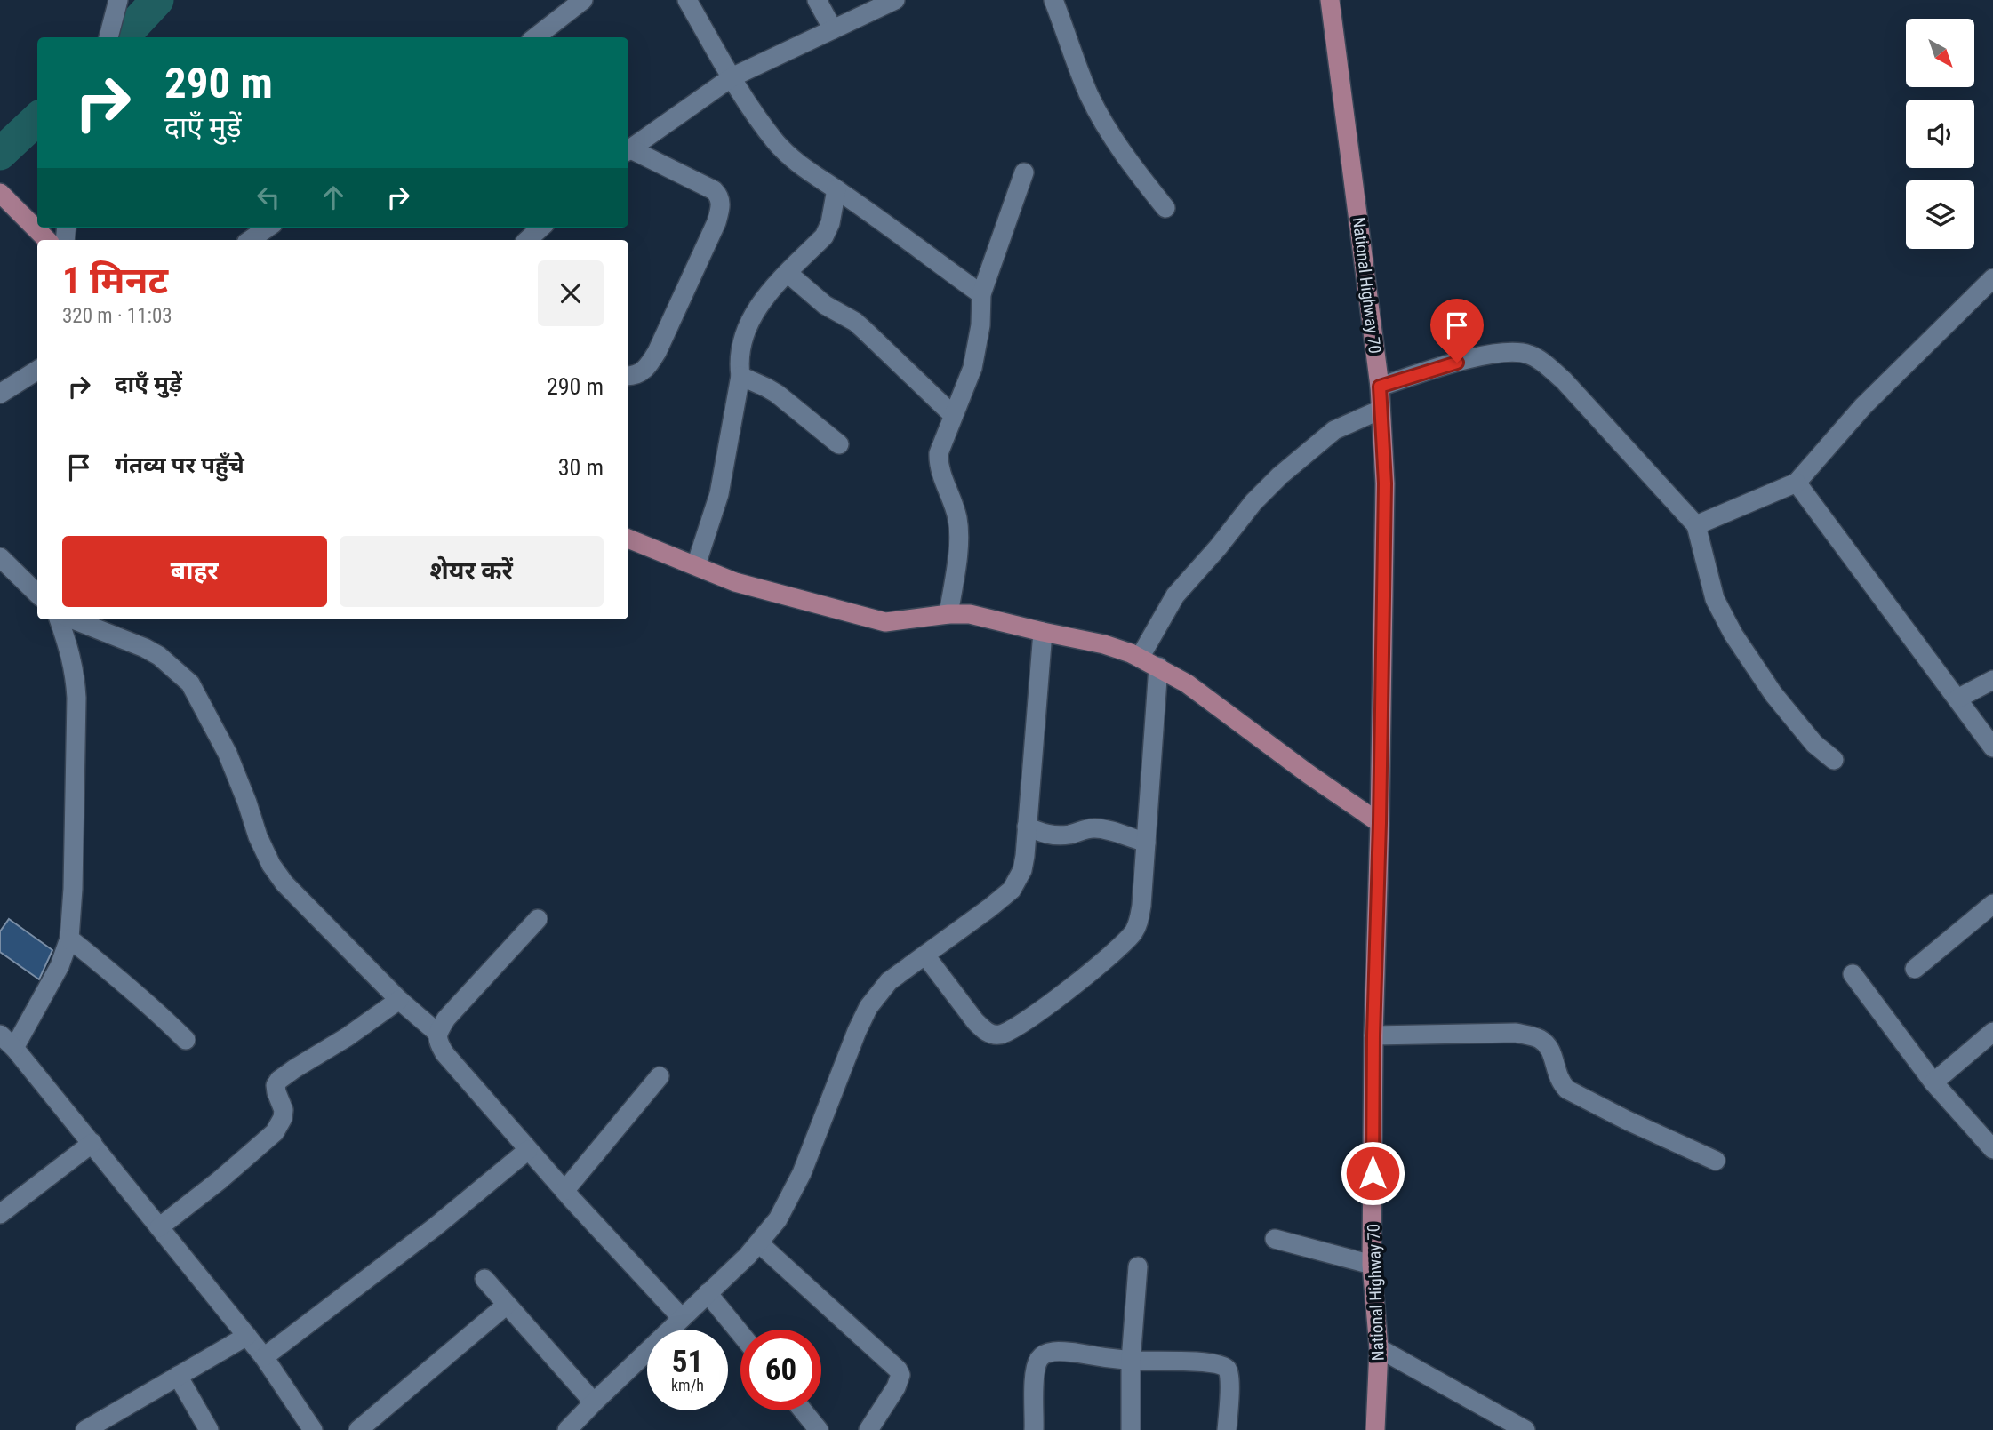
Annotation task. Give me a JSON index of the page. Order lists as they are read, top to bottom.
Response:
{
  "streets": {
    "main road": ["National Highway 70"]
  },
  "north": "bottom right",
  "page": {
    "turn": ["290 m", "दाएँ मुड़ें"],
    "heading": ["1 मिनट", "320 m · 11:03"],
    "list": [
      {
        "name": "दाएँ मुड़ें",
        "value": "290 m"
      },
      {
        "name": "गंतव्य पर पहुँचे",
        "value": "30 m"
      }
    ],
    "buttons": ["बाहर", "शेयर करें"],
    "speed": "51 km/h",
    "limit": "60"
  }
}
